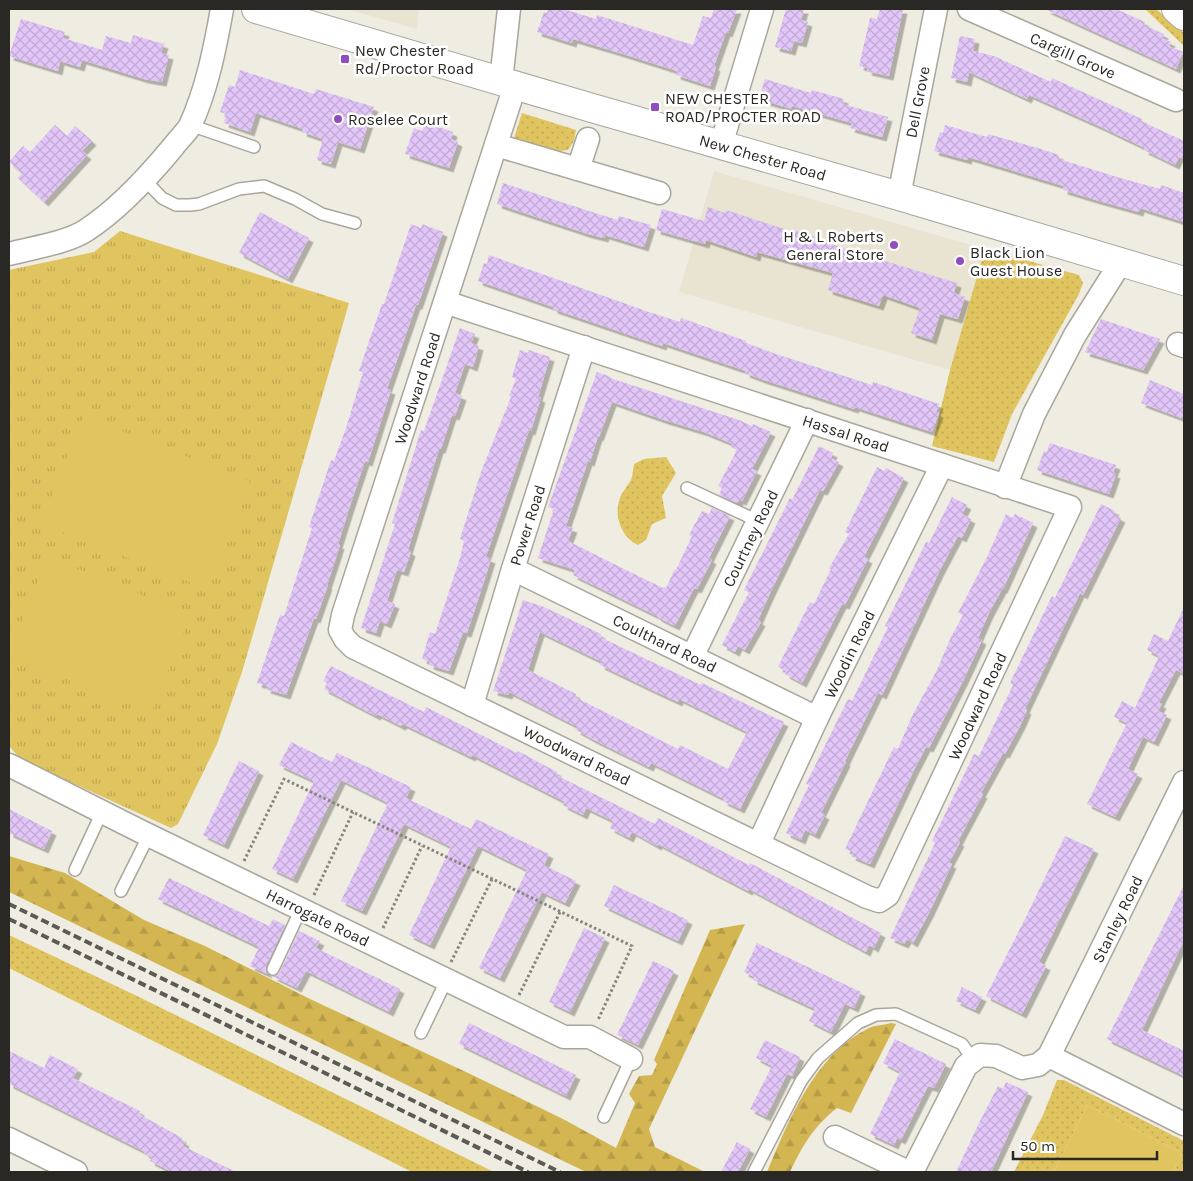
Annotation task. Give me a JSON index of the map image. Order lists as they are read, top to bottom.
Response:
{
  "streets": {
    "main road": ["New Chester Road"],
    "street": [
      "Cargill Grove",
      "Dell Grove",
      "Woodward Road",
      "Hassal Road",
      "Power Road",
      "Courtney Road",
      "Coulthard Road",
      "Woodin Road",
      "Harrogate Road",
      "Stanley Road"
    ]
  },
  "crossings": [
    ["Dell Grove", "New Chester Road"],
    ["New Chester Road", "Woodward Road"],
    ["Woodward Road", "Hassal Road"],
    ["Woodward Road", "Power Road"],
    ["Woodward Road", "Woodin Road"],
    ["Hassal Road", "Power Road"],
    ["Hassal Road", "Courtney Road"],
    ["Hassal Road", "Woodin Road"],
    ["Power Road", "Coulthard Road"],
    ["Courtney Road", "Coulthard Road"],
    ["Coulthard Road", "Woodin Road"]
  ],
  "places": {
    "transit": ["New Chester Rd/Proctor Road", "NEW CHESTER ROAD/PROCTER ROAD"],
    "other": ["Roselee Court", "H & L Roberts General Store", "Black Lion Guest House"]
  },
  "scale_bar": "50 m"
}
